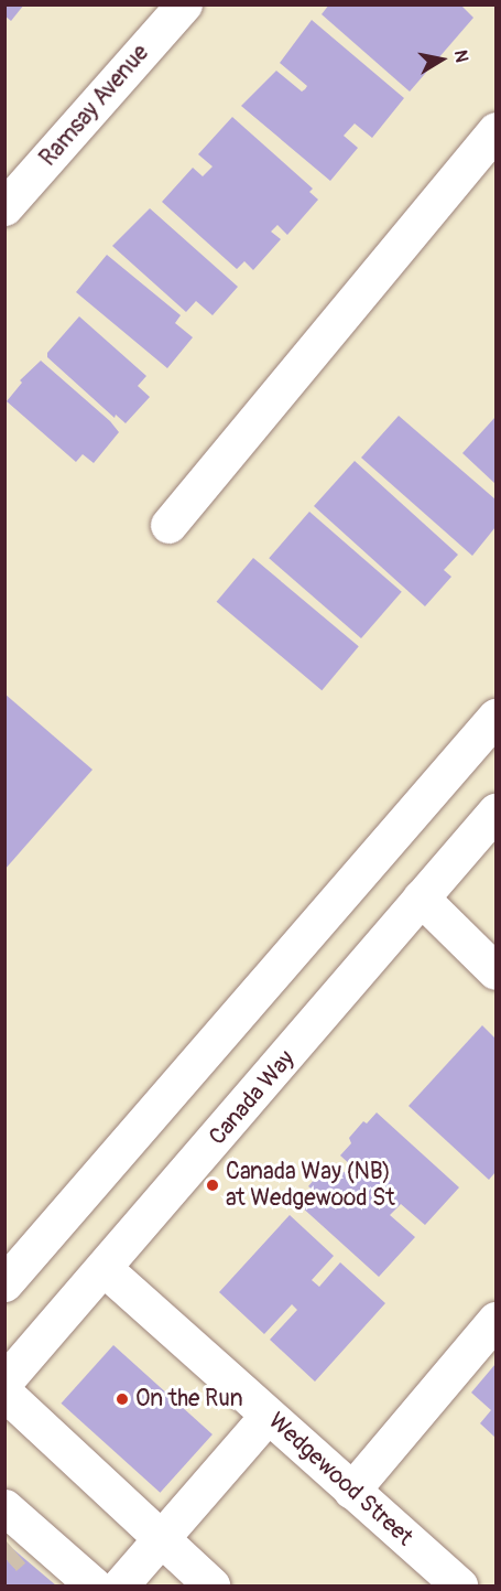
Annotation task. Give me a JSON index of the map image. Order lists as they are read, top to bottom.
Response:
{
  "streets": {
    "main road": ["Ramsay Avenue", "Canada Way", "Wedgewood Street"]
  },
  "crossings": [
    ["Canada Way", "Wedgewood Street"]
  ],
  "places": ["Canada Way (NB) at Wedgewood St", "On the Run"],
  "north": "right"
}
